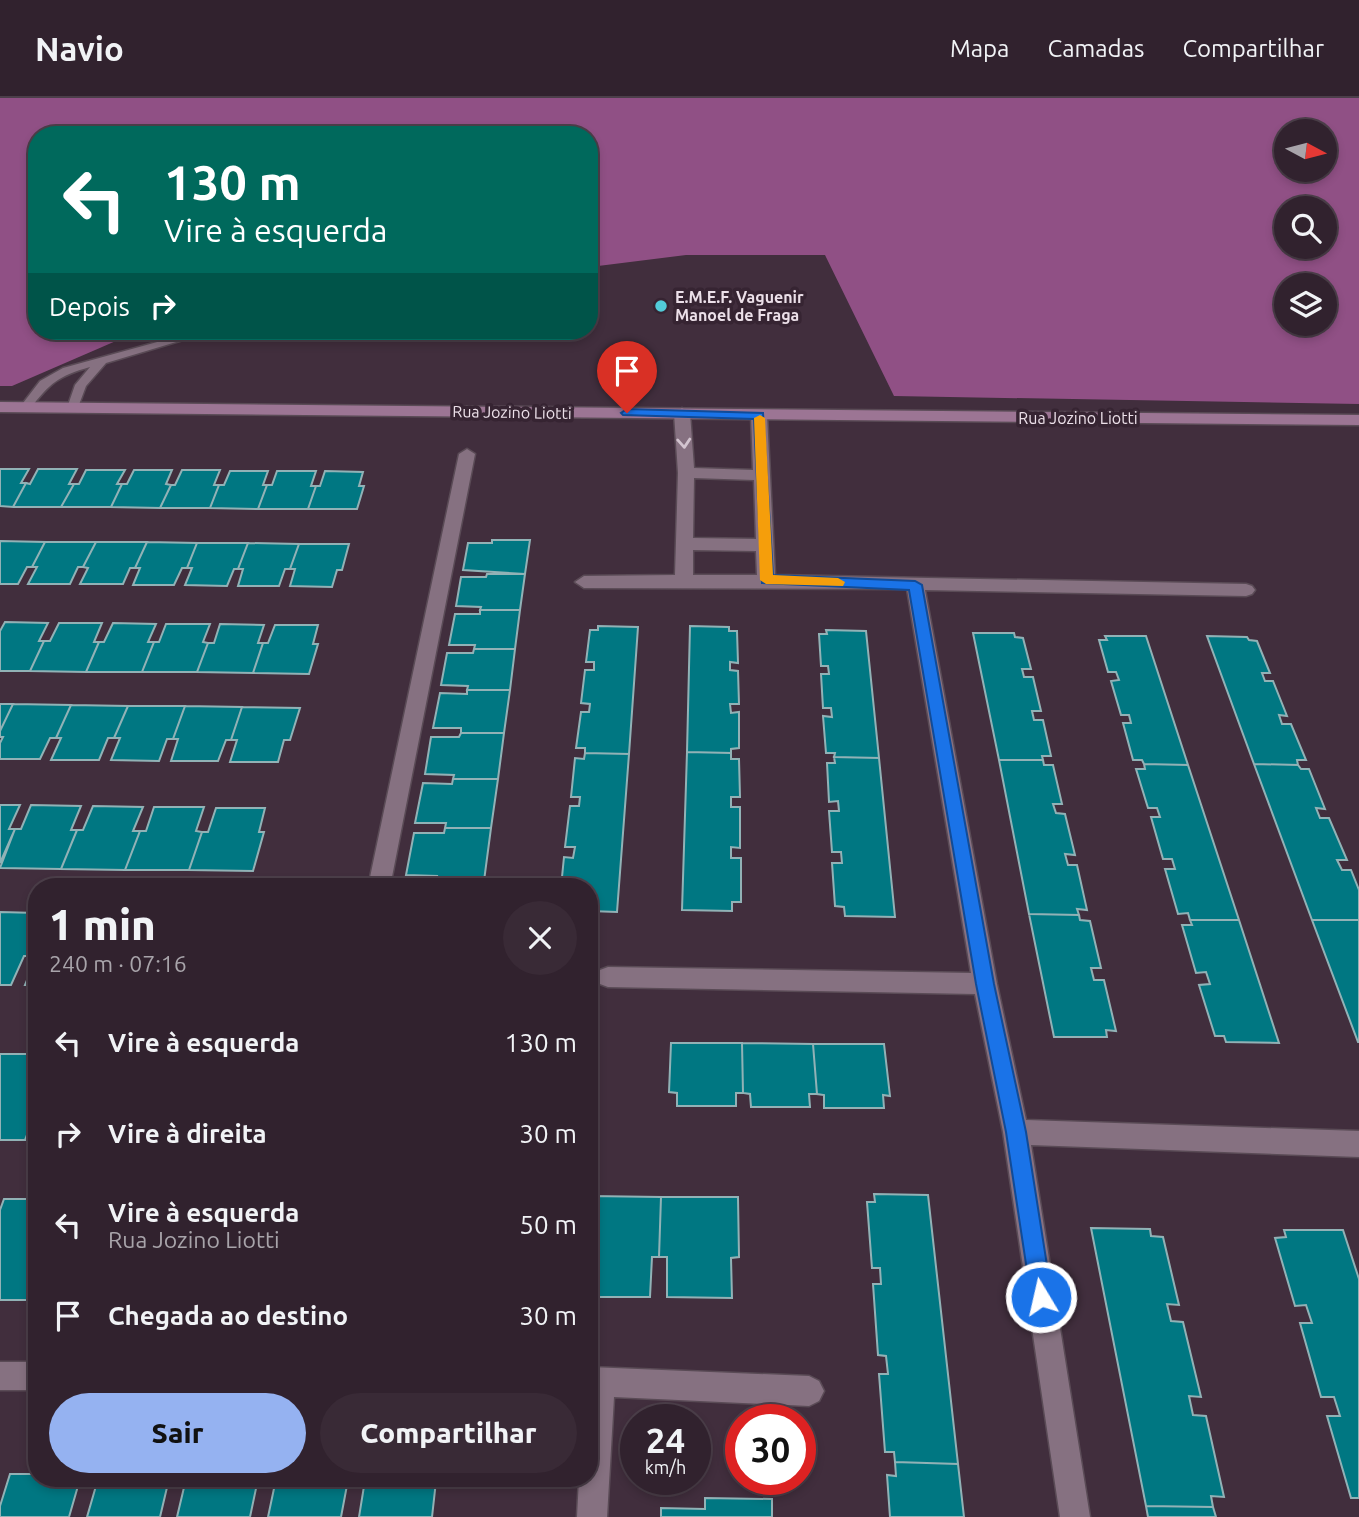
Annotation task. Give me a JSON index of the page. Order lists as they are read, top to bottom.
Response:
{
  "streets": {
    "street": ["Rua Jozino Liotti"]
  },
  "places": ["E.M.E.F. Vaguenir Manoel de Fraga"],
  "north": "right",
  "page": {
    "header": "Navio",
    "nav": ["Mapa", "Camadas", "Compartilhar"],
    "turn": ["130 m", "Vire à esquerda"],
    "then": "Depois",
    "heading": ["1 min", "240 m · 07:16"],
    "list": [
      {
        "name": "Vire à esquerda",
        "value": "130 m"
      },
      {
        "name": "Vire à direita",
        "value": "30 m"
      },
      {
        "name": "Vire à esquerda",
        "note": "Rua Jozino Liotti",
        "value": "50 m"
      },
      {
        "name": "Chegada ao destino",
        "value": "30 m"
      }
    ],
    "buttons": ["Sair", "Compartilhar"],
    "speed": "24 km/h",
    "limit": "30"
  }
}
